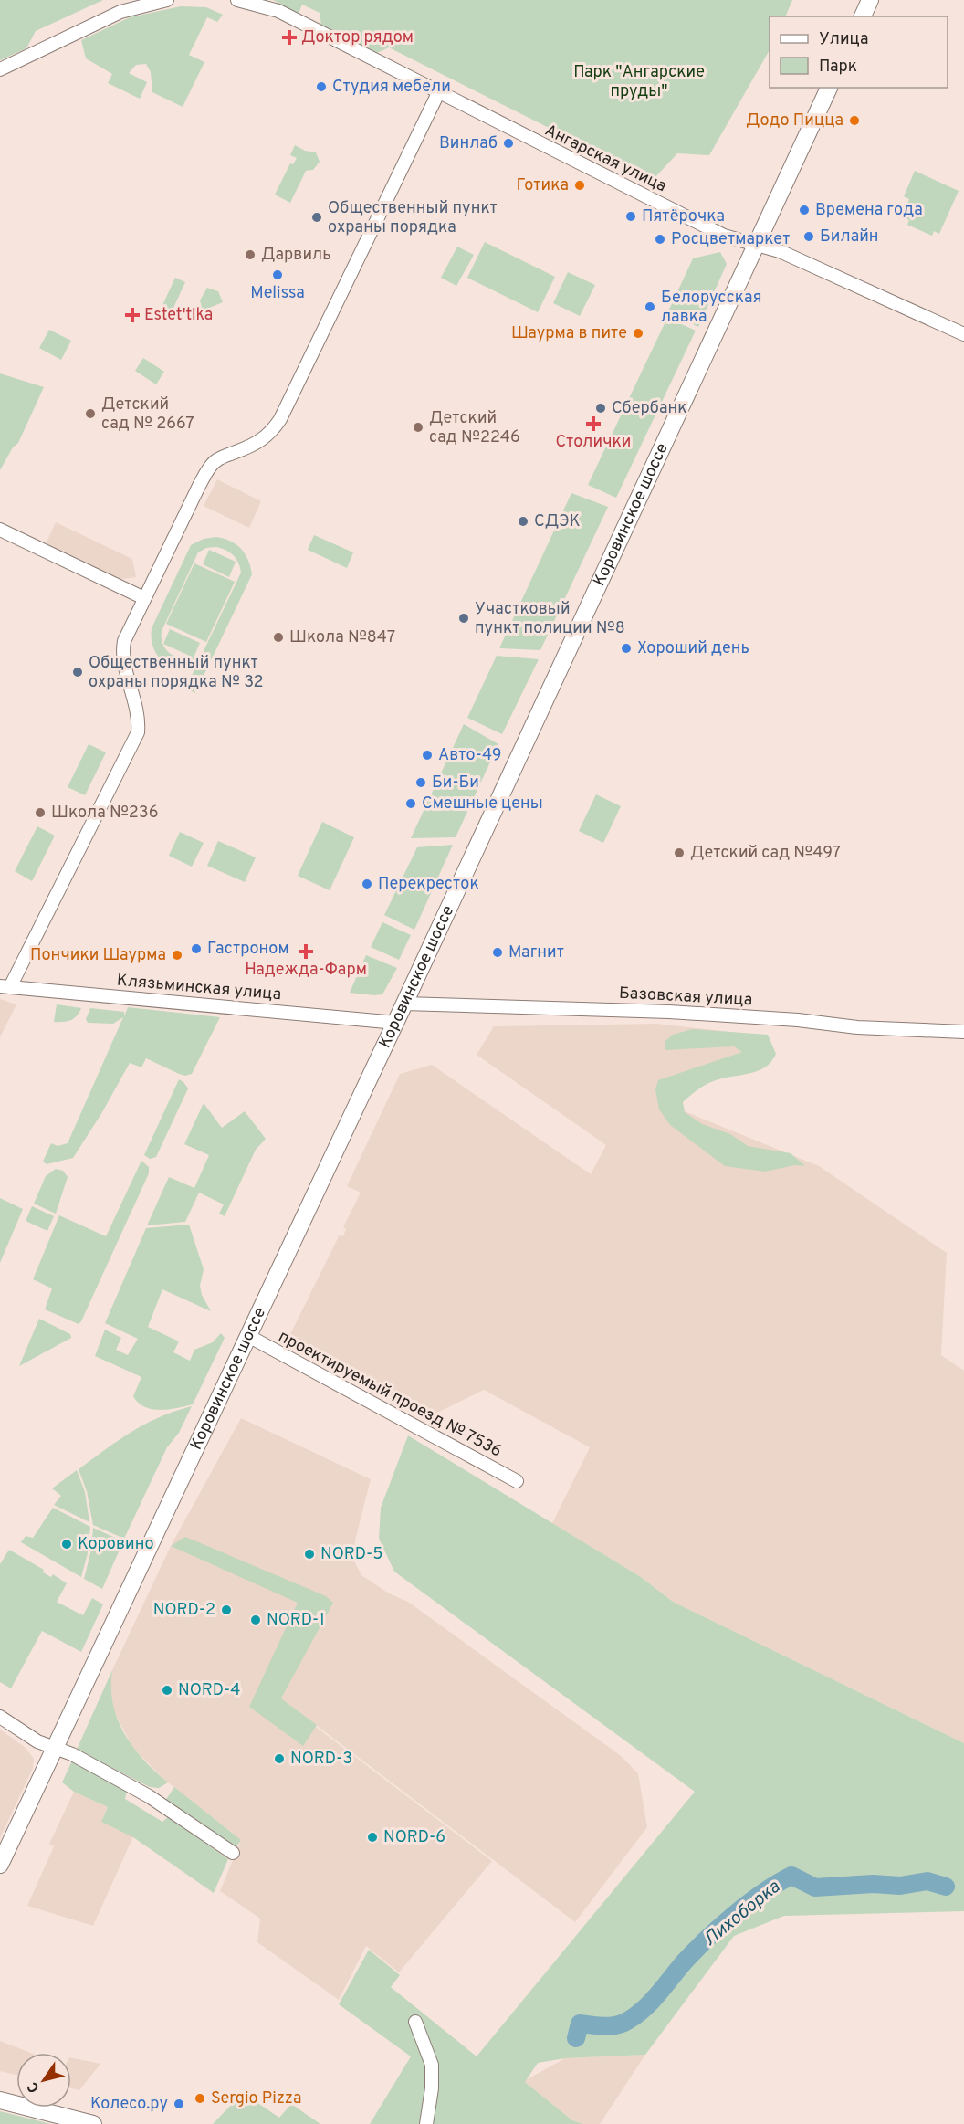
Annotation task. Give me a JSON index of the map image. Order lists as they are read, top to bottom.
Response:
{
  "streets": {
    "main road": ["Коровинское шоссе"],
    "street": [
      "Ангарская улица",
      "Клязьминская улица",
      "Базовская улица",
      "проектируемый проезд № 7536"
    ]
  },
  "crossings": [
    ["Ангарская улица", "Коровинское шоссе"],
    ["Коровинское шоссе", "Клязьминская улица"],
    ["Коровинское шоссе", "Базовская улица"],
    ["Коровинское шоссе", "проектируемый проезд № 7536"]
  ],
  "water": ["Лихоборка"],
  "parks": ["Парк \"Ангарские пруды\""],
  "places": {
    "health": [
      "Доктор рядом",
      "Estet'tika",
      "Столички",
      "Надежда-Фарм"
    ],
    "other": [
      "Студия мебели",
      "Додо Пицца",
      "Винлаб",
      "Готика",
      "Времена года",
      "Пятёрочка",
      "Общественный пункт охраны порядка",
      "Билайн",
      "Росцветмаркет",
      "Дарвиль",
      "Melissa",
      "Белорусская лавка",
      "Шаурма в пите",
      "Сбербанк",
      "Детский сад № 2667",
      "Детский сад №2246",
      "СДЭК",
      "Участковый пункт полиции №8",
      "Школа №847",
      "Хороший день",
      "Общественный пункт охраны порядка № 32",
      "Авто-49",
      "Би-Би",
      "Смешные цены",
      "Школа №236",
      "Детский сад №497",
      "Перекресток",
      "Гастроном",
      "Магнит",
      "Пончики Шаурма",
      "Коровино",
      "NORD-5",
      "NORD-2",
      "NORD-1",
      "NORD-4",
      "NORD-3",
      "NORD-6",
      "Sergio Pizza",
      "Колесо.ру"
    ]
  },
  "legend": ["Улица", "Парк"],
  "north": "bottom left"
}
